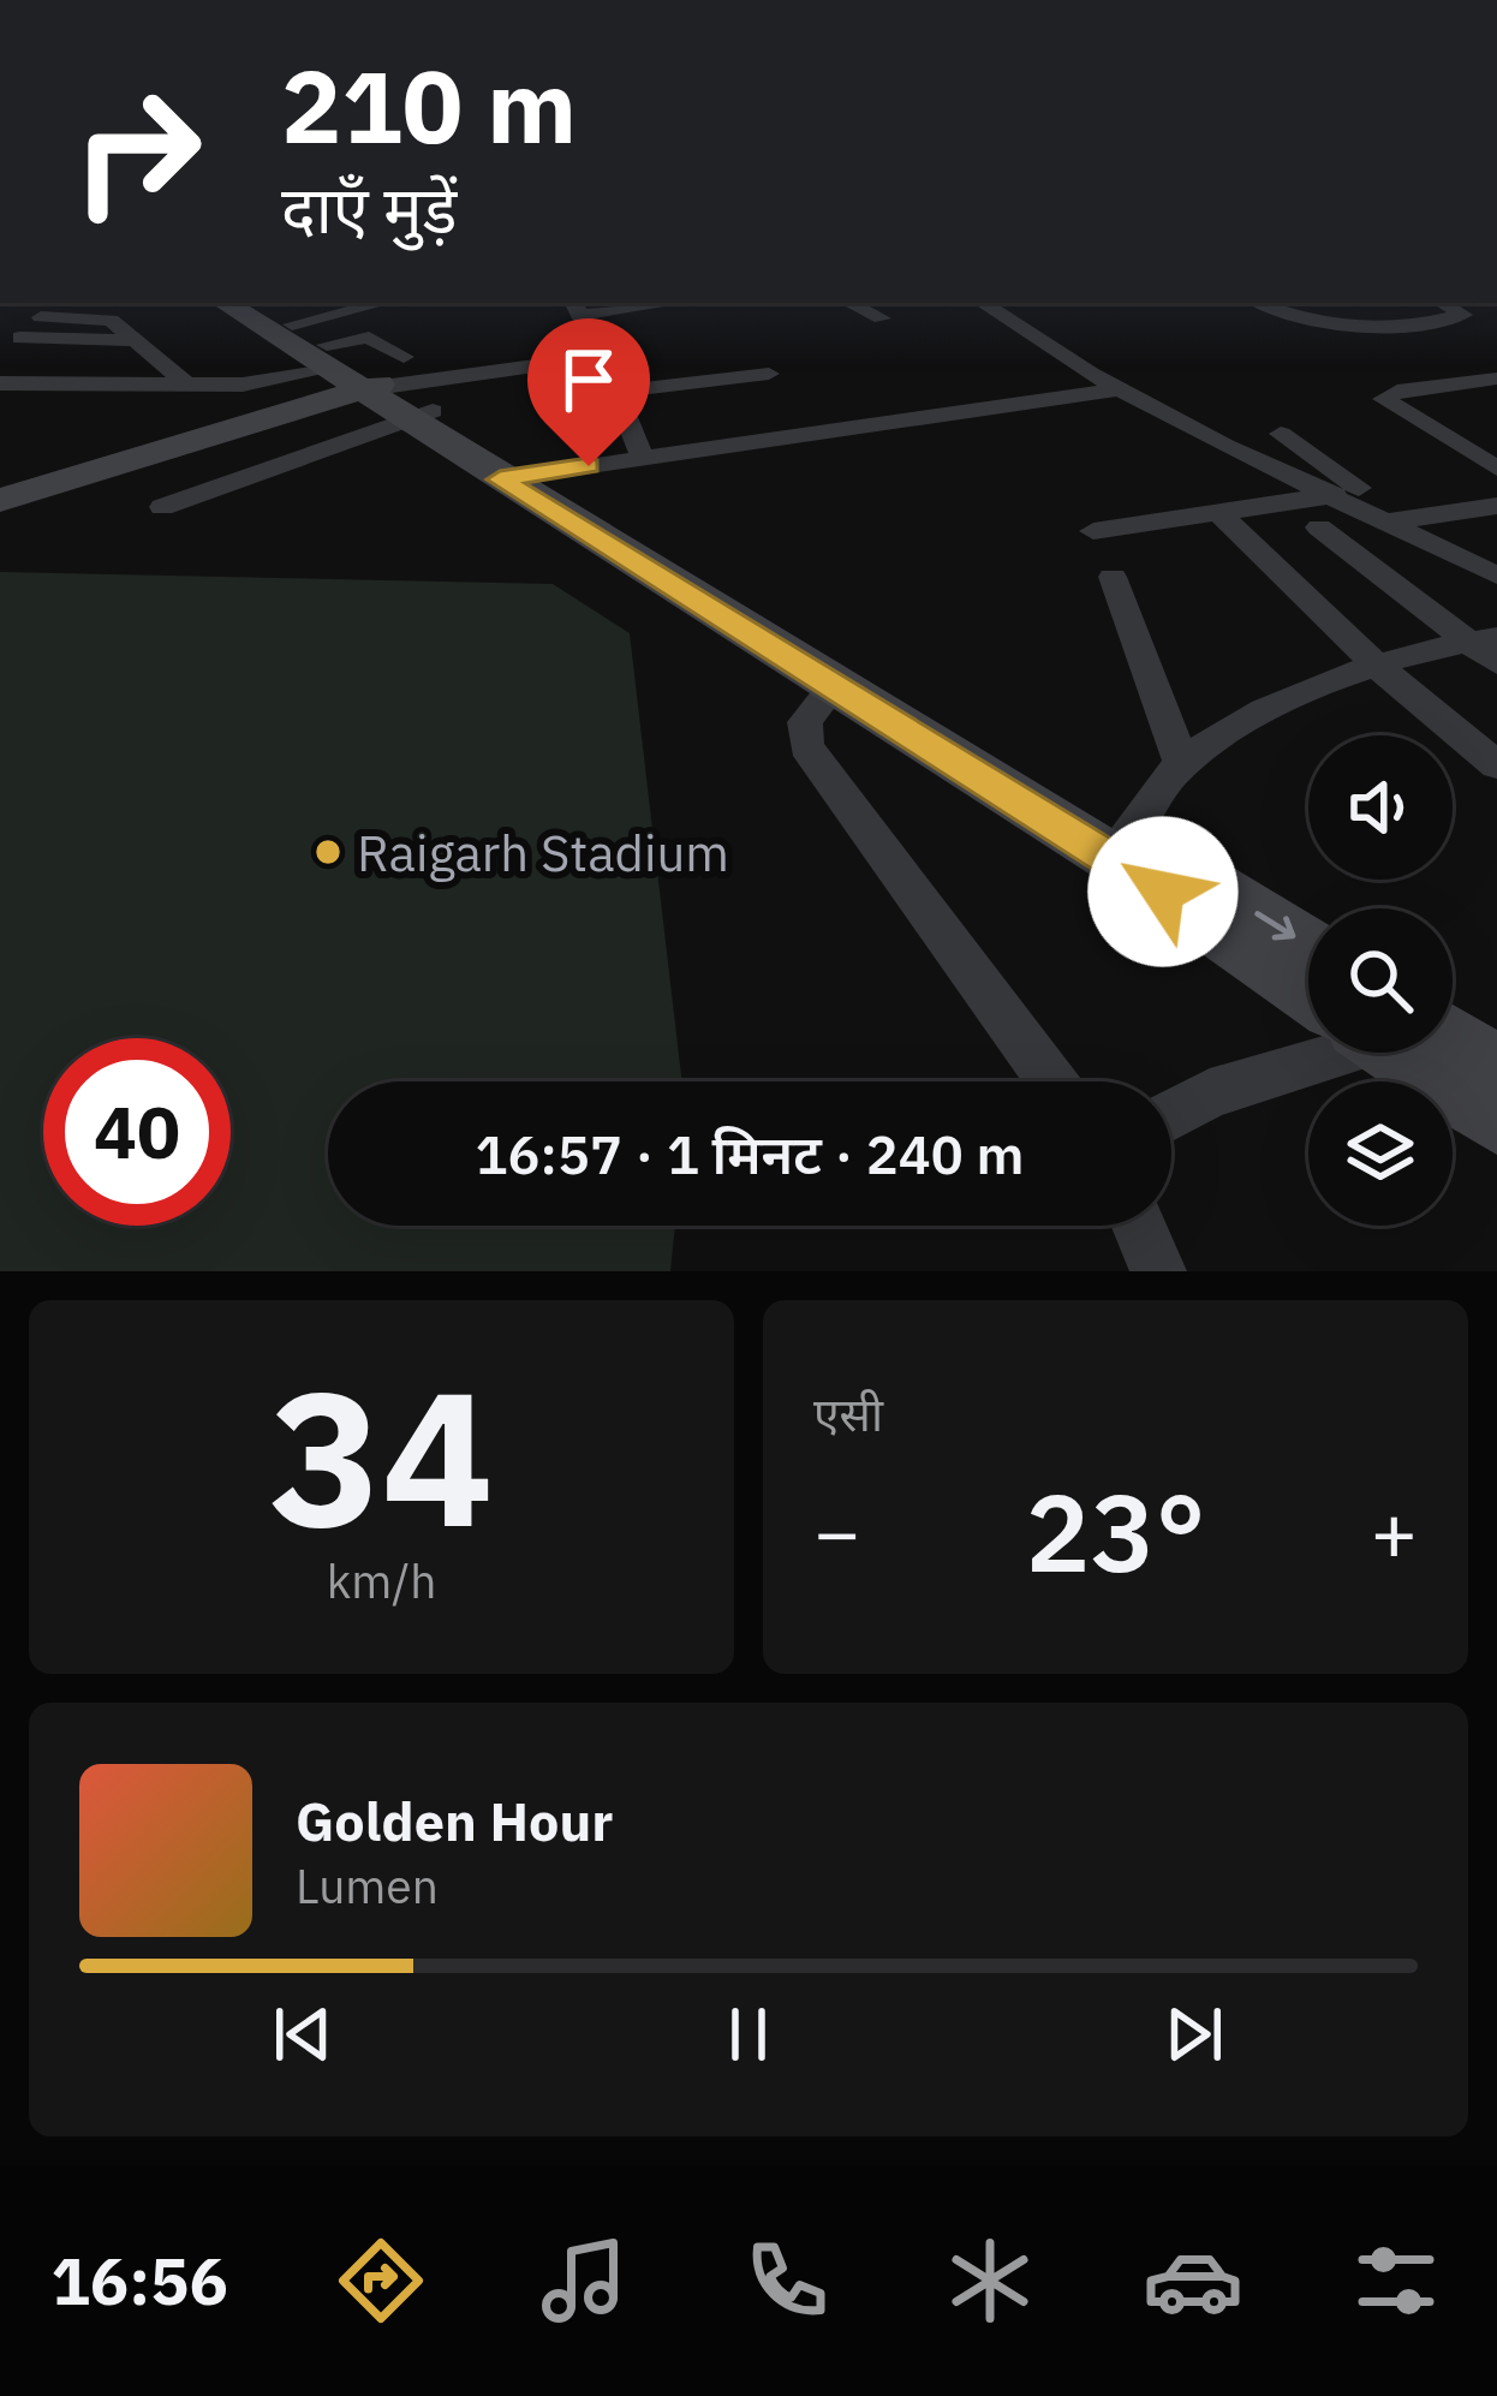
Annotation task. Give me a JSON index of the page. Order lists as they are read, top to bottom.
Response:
{
  "places": ["Raigarh Stadium"],
  "page": {
    "turn": ["210 m", "दाएँ मुड़ें"],
    "limit": "40",
    "trip": "16:57 · 1 मिनट · 240 m",
    "tile": [
      ["34", "km/h"],
      "एसी"
    ],
    "heat": ["−", "23°", "+"],
    "song": ["Golden Hour", "Lumen"],
    "tabs": "16:56"
  }
}
